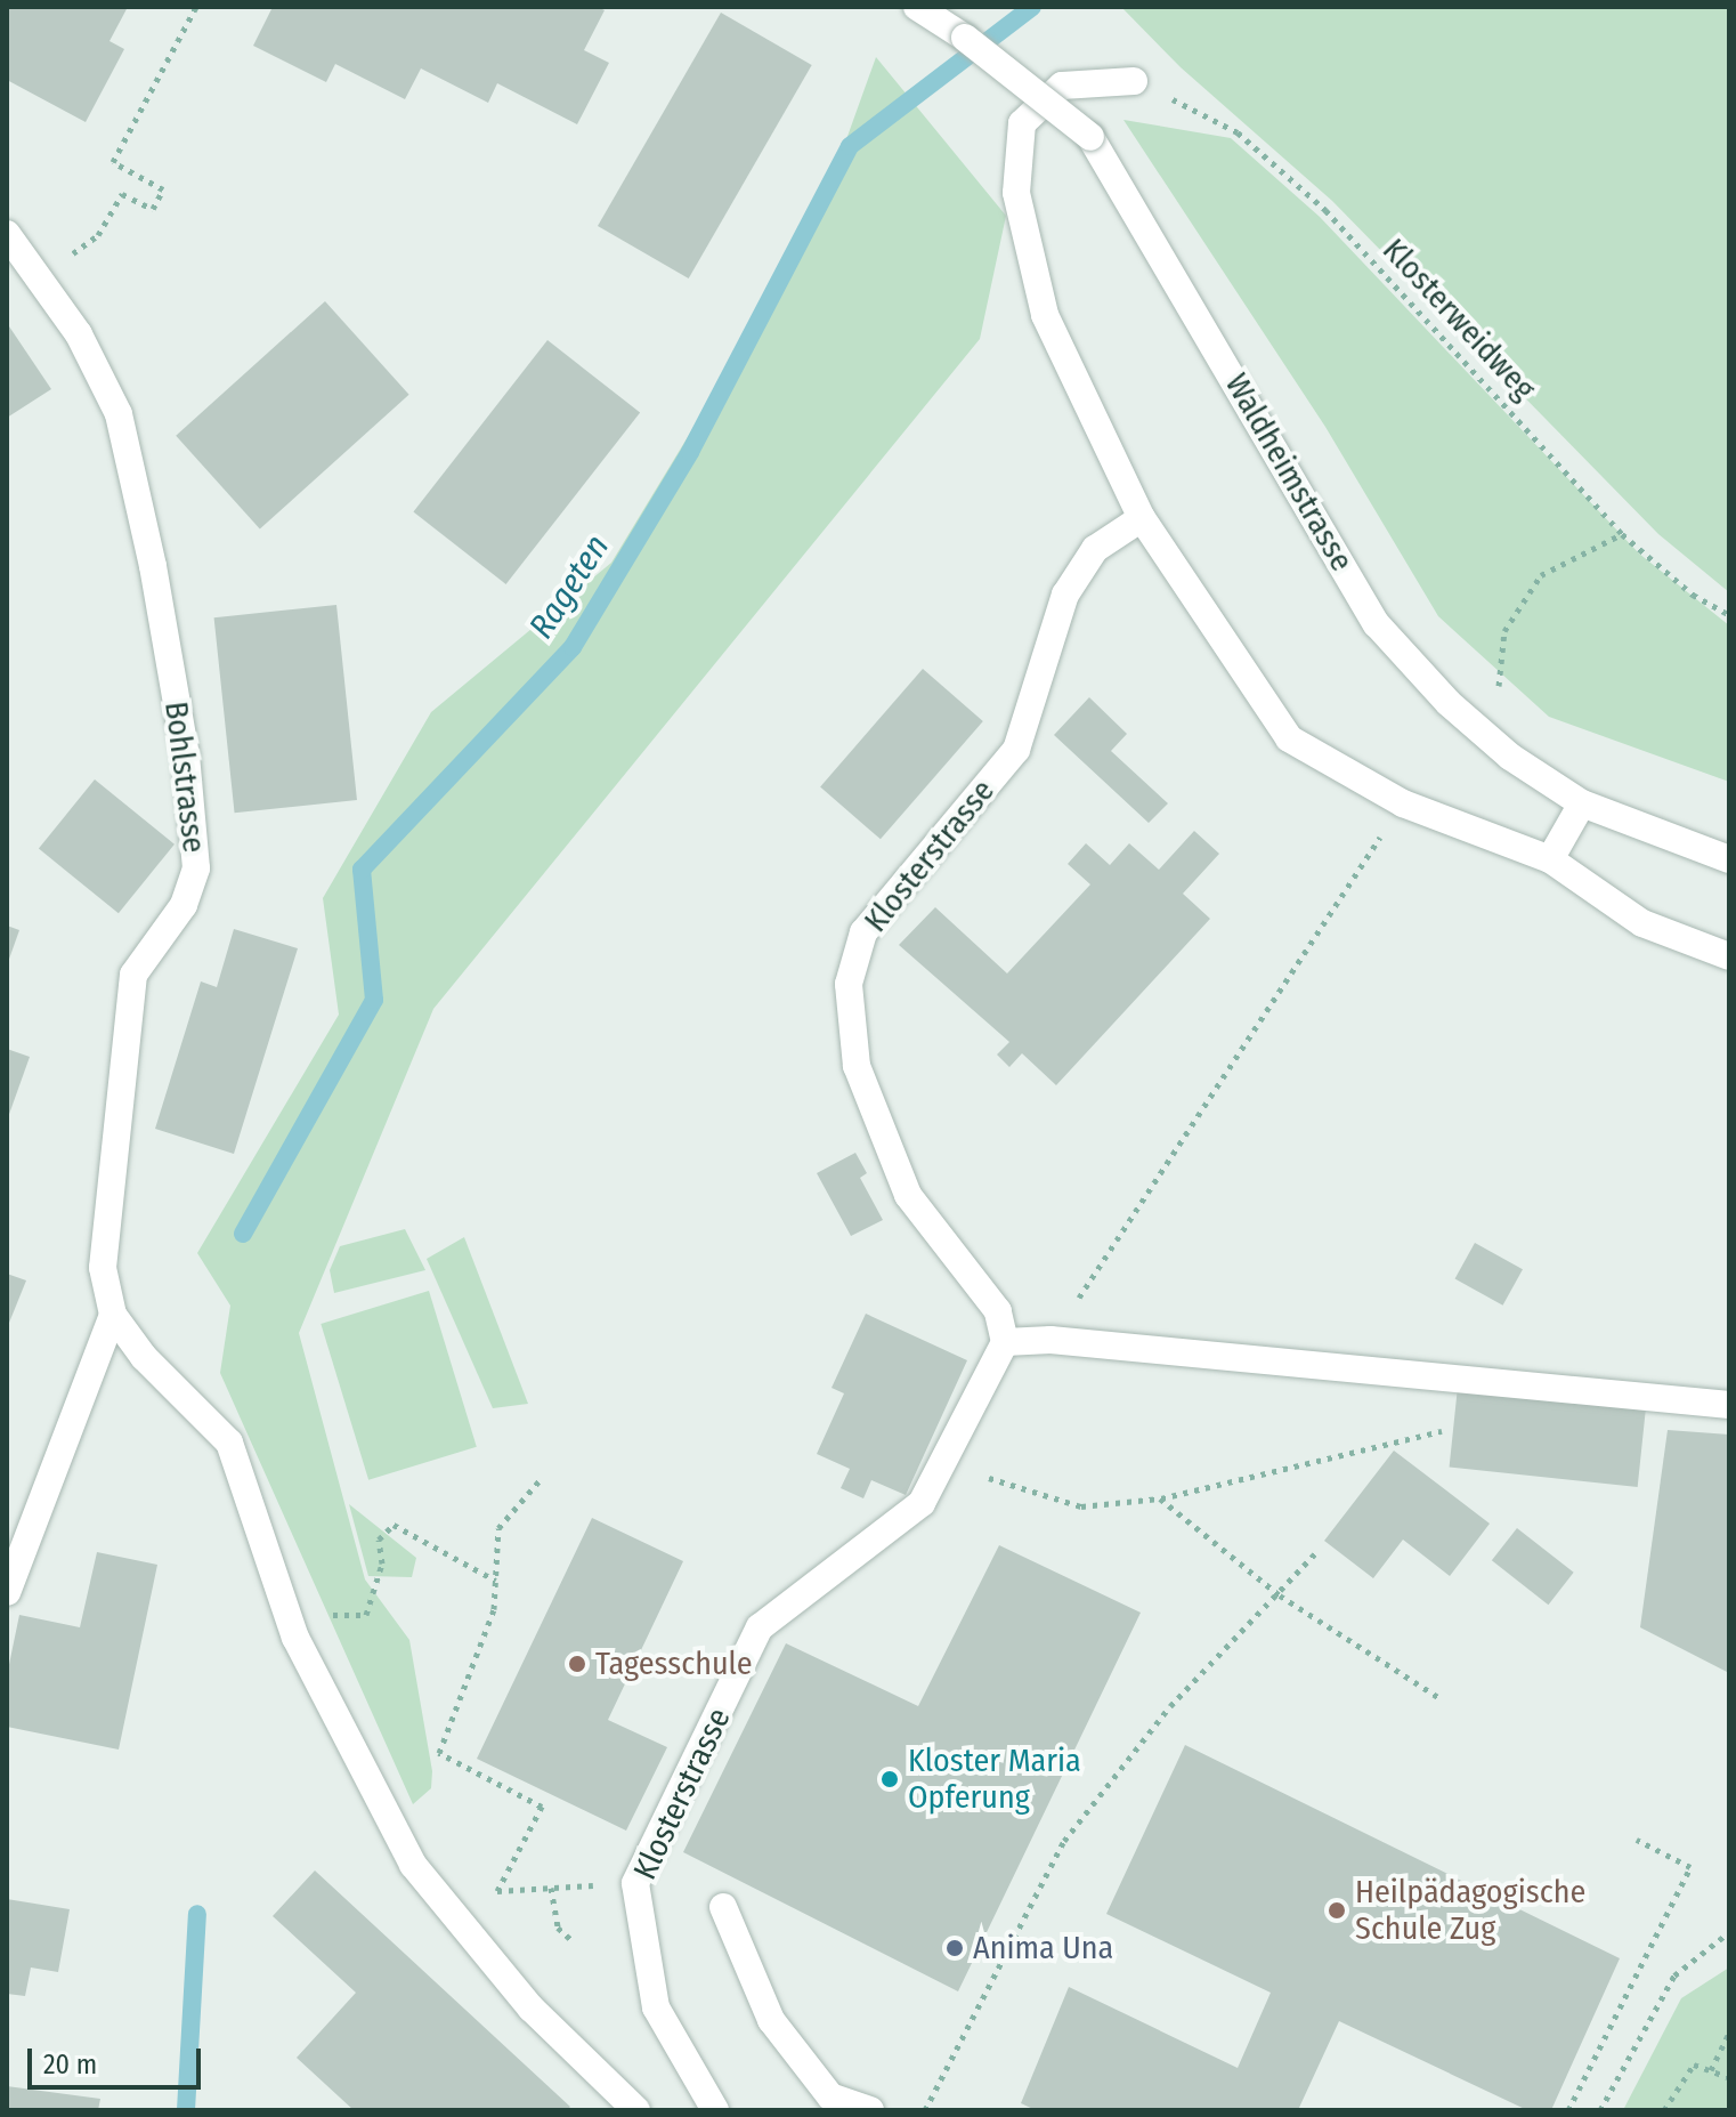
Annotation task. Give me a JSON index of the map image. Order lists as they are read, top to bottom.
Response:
{
  "streets": {
    "street": ["Waldheimstrasse", "Bohlstrasse", "Klosterstrasse"],
    "path": ["Klosterweidweg"]
  },
  "water": ["Rageten"],
  "places": [
    "Tagesschule",
    "Kloster Maria Opferung",
    "Heilpädagogische Schule Zug",
    "Anima Una"
  ],
  "scale_bar": "20 m"
}
